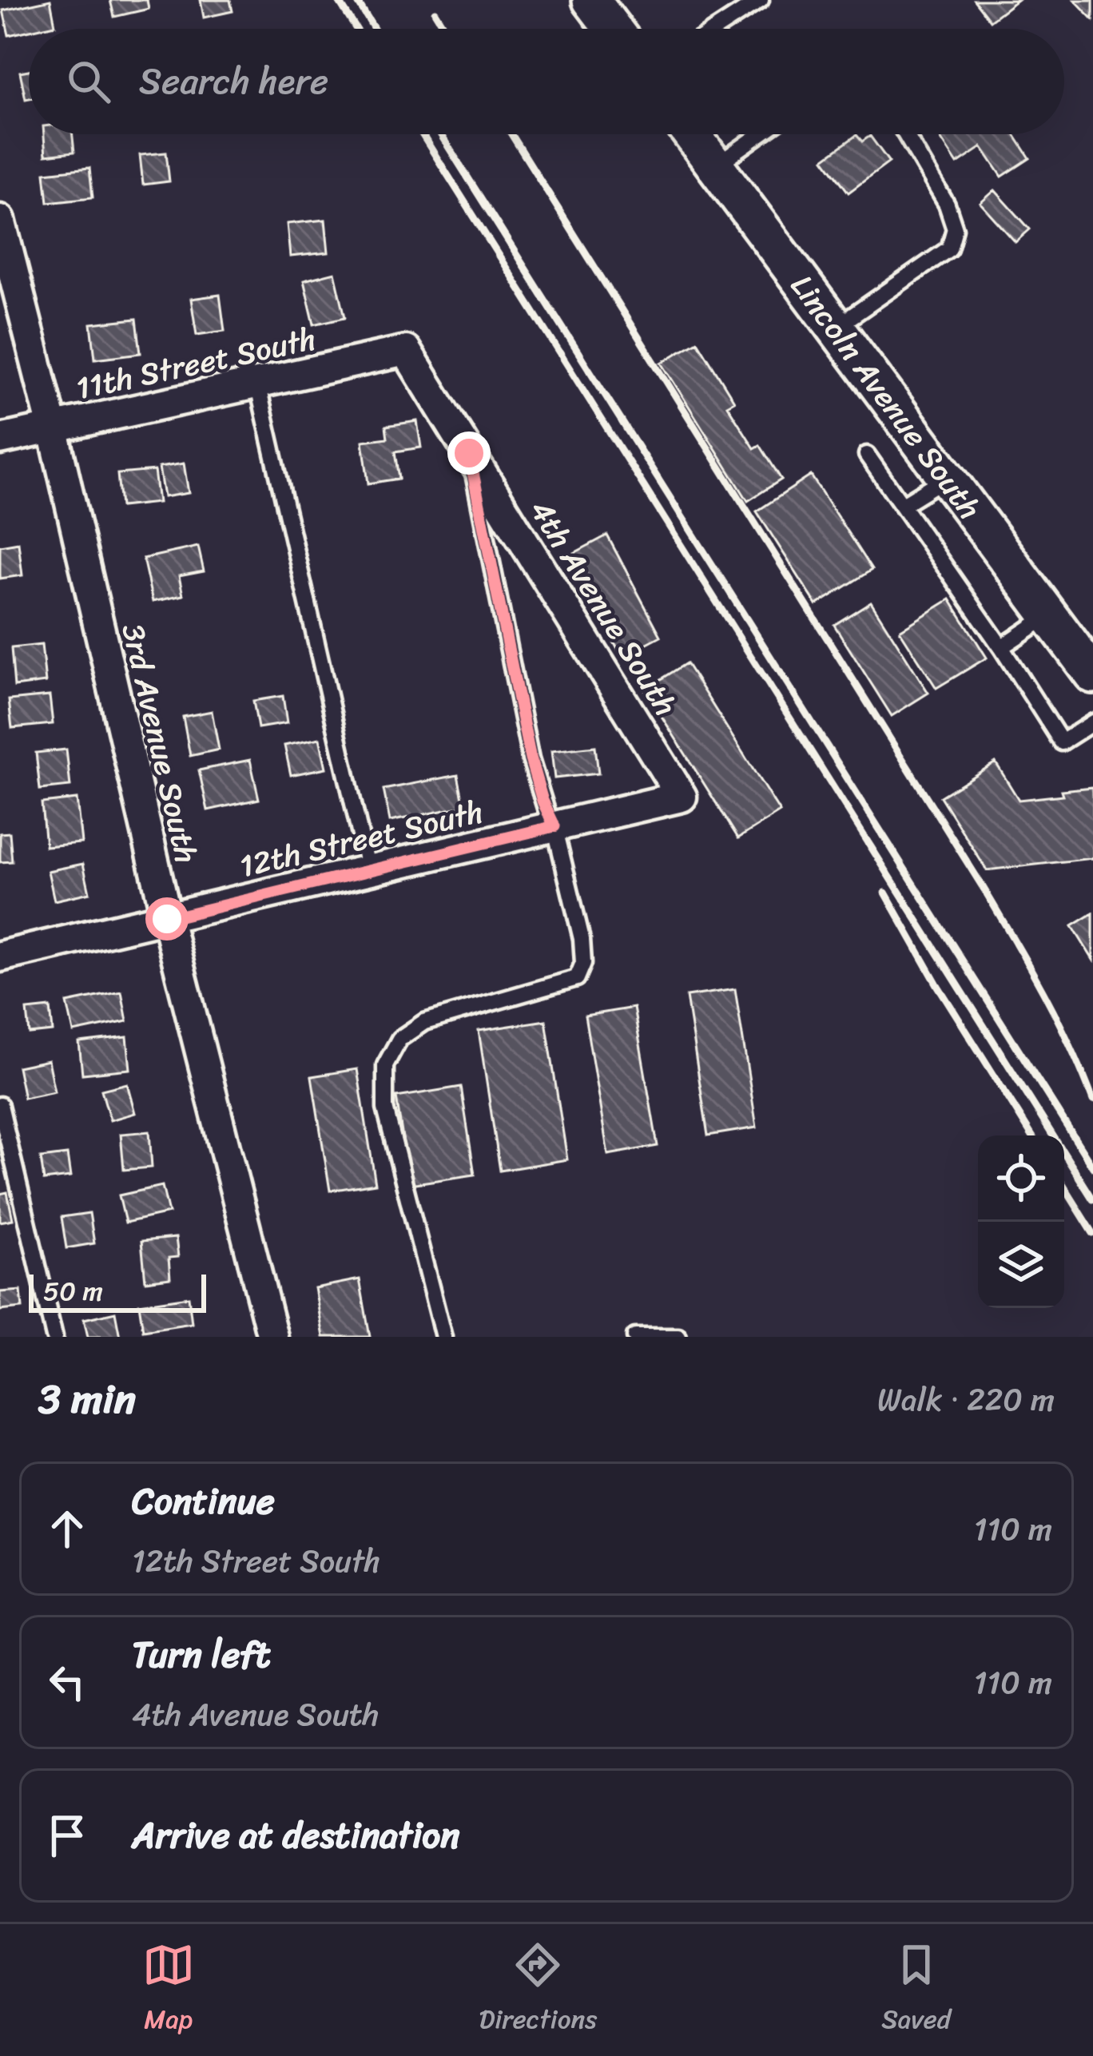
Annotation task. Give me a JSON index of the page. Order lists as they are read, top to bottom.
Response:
{
  "streets": {
    "street": [
      "11th Street South",
      "Lincoln Avenue South",
      "4th Avenue South",
      "3rd Avenue South",
      "12th Street South"
    ]
  },
  "crossings": [
    ["11th Street South", "4th Avenue South"],
    ["11th Street South", "3rd Avenue South"],
    ["4th Avenue South", "12th Street South"],
    ["3rd Avenue South", "12th Street South"]
  ],
  "scale_bar": "50 m",
  "page": {
    "search": "Search here",
    "scale": "50 m",
    "heading": ["3 min", "Walk · 220 m"],
    "list": [
      ["Continue", "12th Street South", "110 m"],
      ["Turn left", "4th Avenue South", "110 m"],
      "Arrive at destination"
    ],
    "nav": ["Map", "Directions", "Saved"]
  }
}
